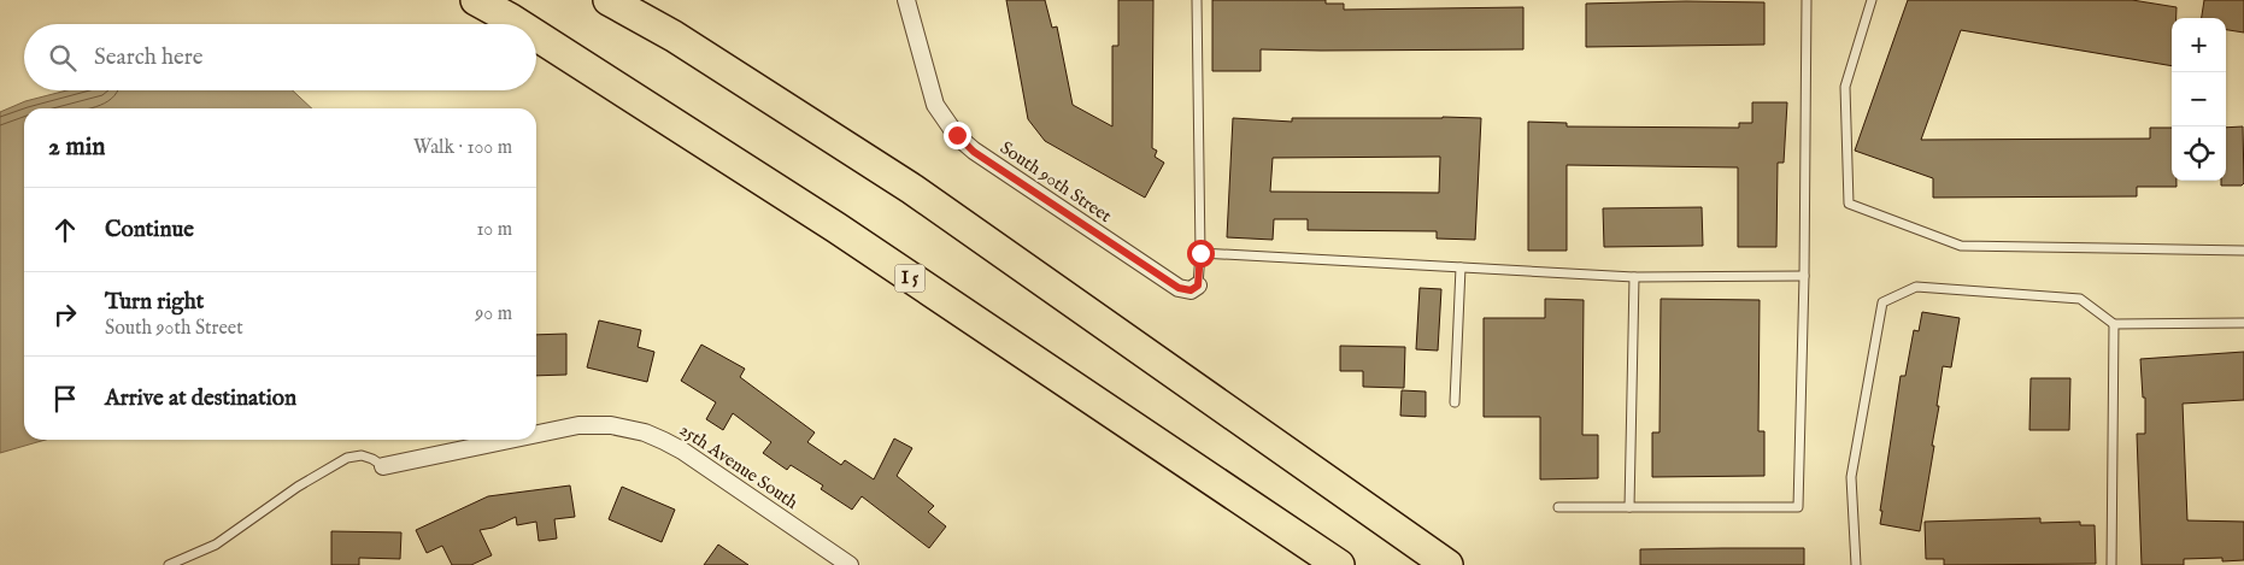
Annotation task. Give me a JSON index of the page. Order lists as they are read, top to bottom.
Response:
{
  "streets": {
    "highway": ["I 5"],
    "street": ["South 90th Street", "25th Avenue South"]
  },
  "page": {
    "map_buttons": ["+", "−"],
    "search": "Search here",
    "heading": ["2 min", "Walk · 100 m"],
    "list": [
      ["Continue", "10 m"],
      ["Turn right", "South 90th Street", "90 m"],
      "Arrive at destination"
    ]
  }
}
